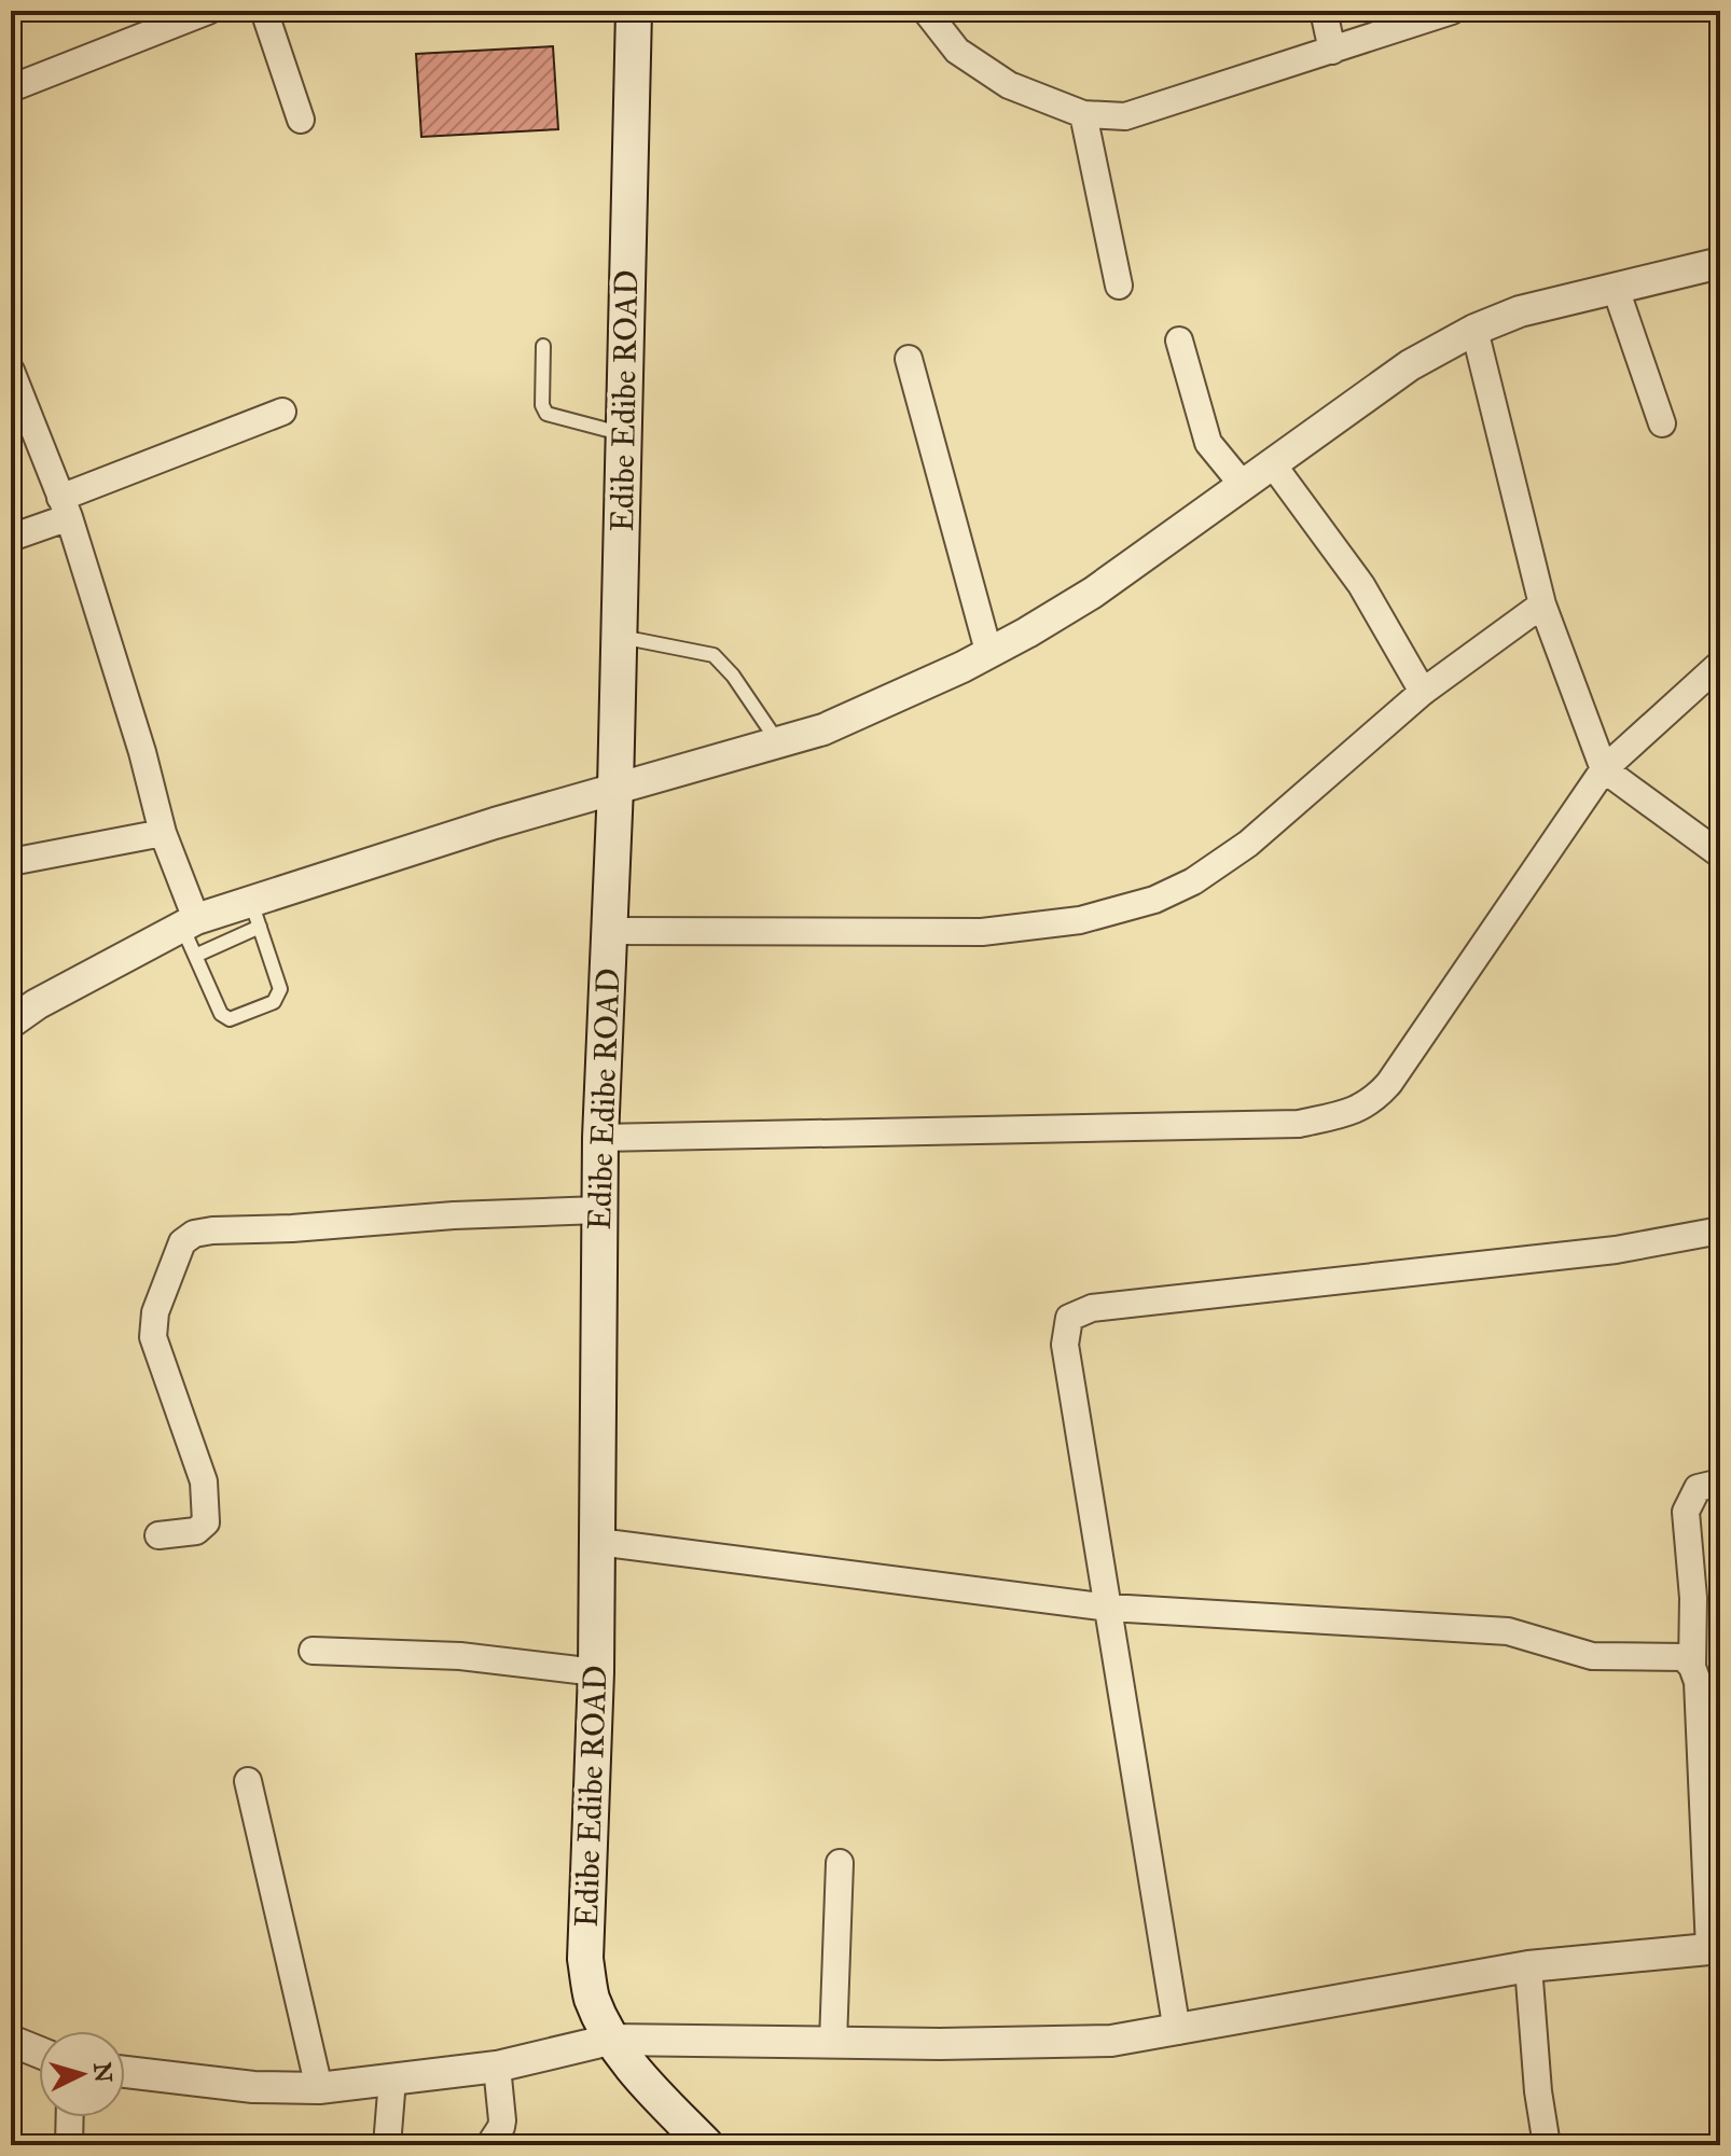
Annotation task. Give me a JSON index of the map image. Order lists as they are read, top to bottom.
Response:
{
  "streets": {
    "main road": ["Edibe Edibe ROAD"]
  },
  "north": "right"
}
